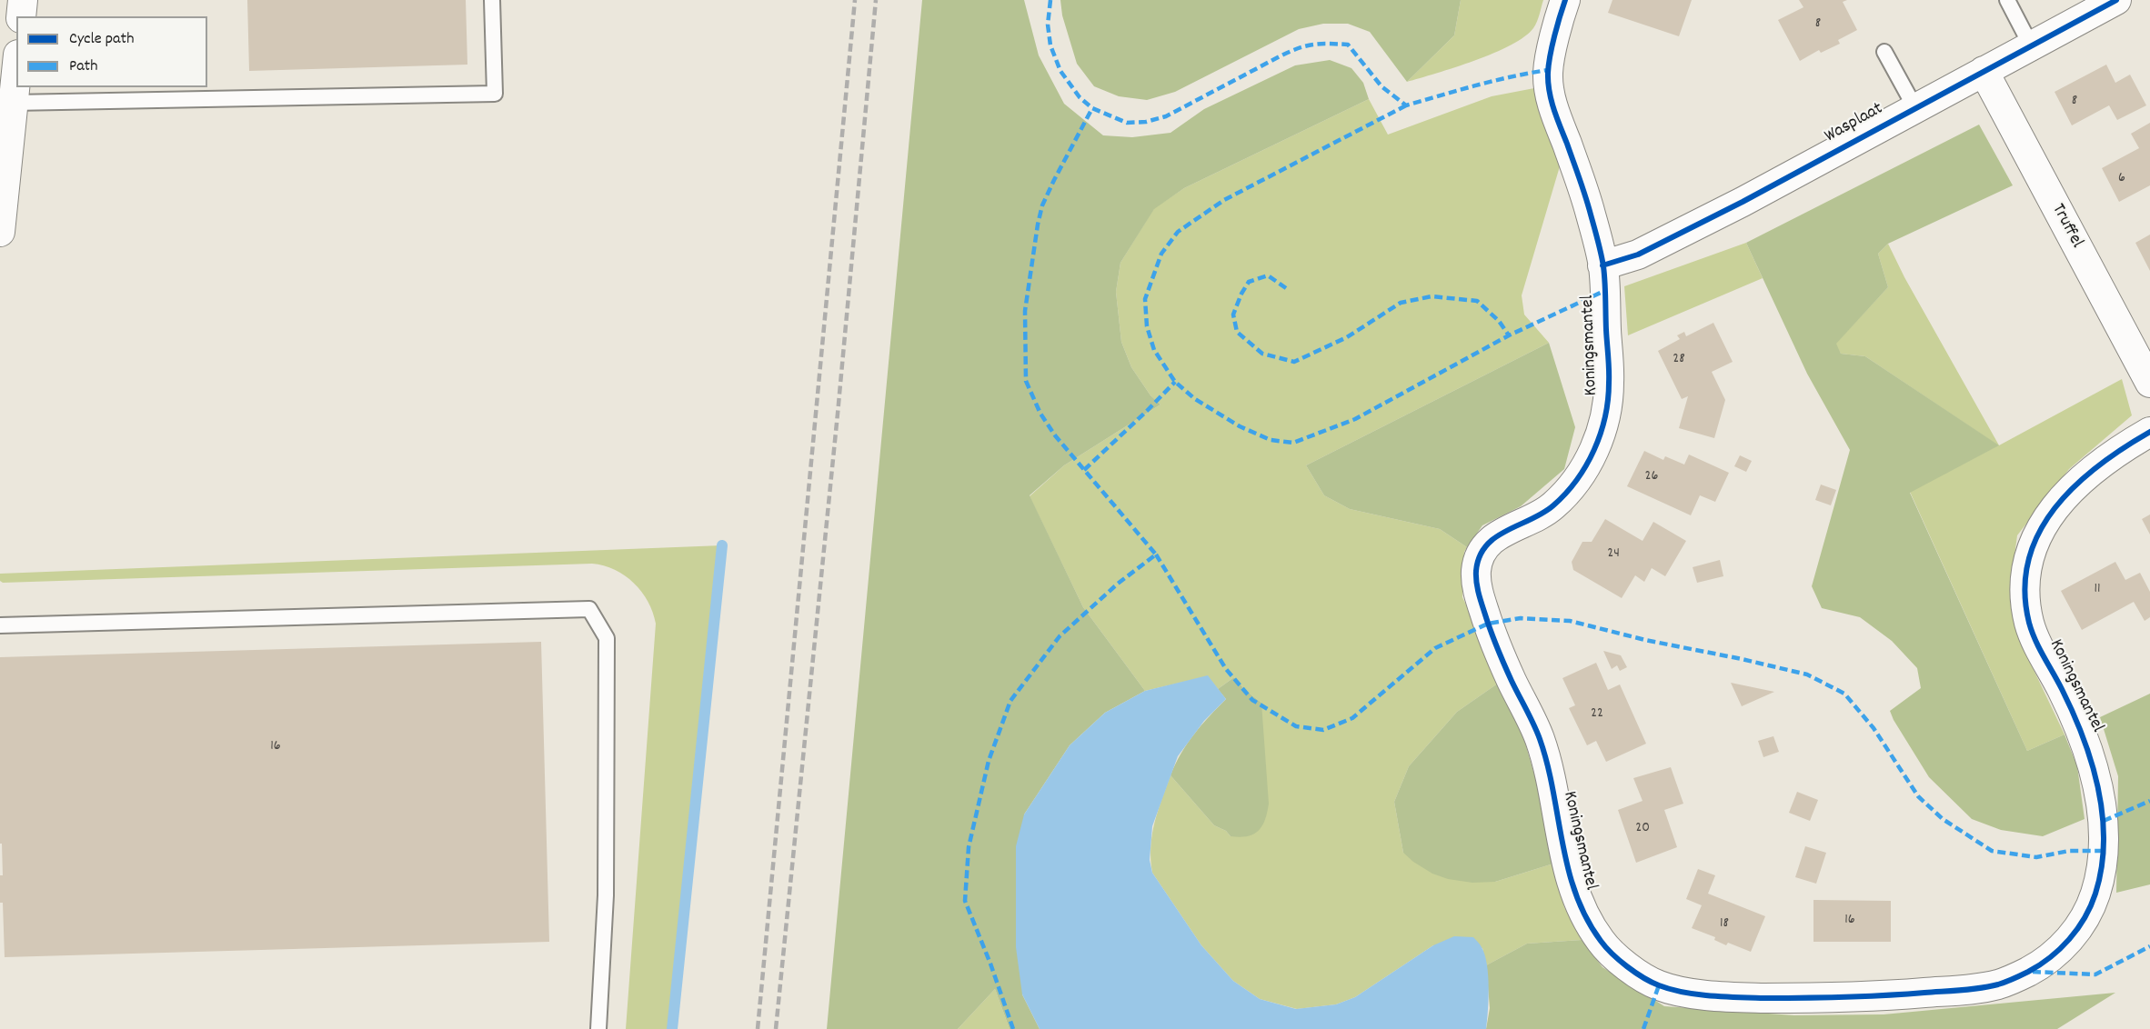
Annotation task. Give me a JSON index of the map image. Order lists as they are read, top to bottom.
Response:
{
  "streets": {
    "street": ["Wasplaat", "Truffel", "Koningsmantel"]
  },
  "crossings": [
    ["Wasplaat", "Truffel"],
    ["Wasplaat", "Koningsmantel"]
  ],
  "house_numbers": [
    "8",
    "8",
    "6",
    "28",
    "26",
    "24",
    "11",
    "22",
    "16",
    "20",
    "16",
    "18"
  ],
  "legend": ["Cycle path", "Path"]
}
